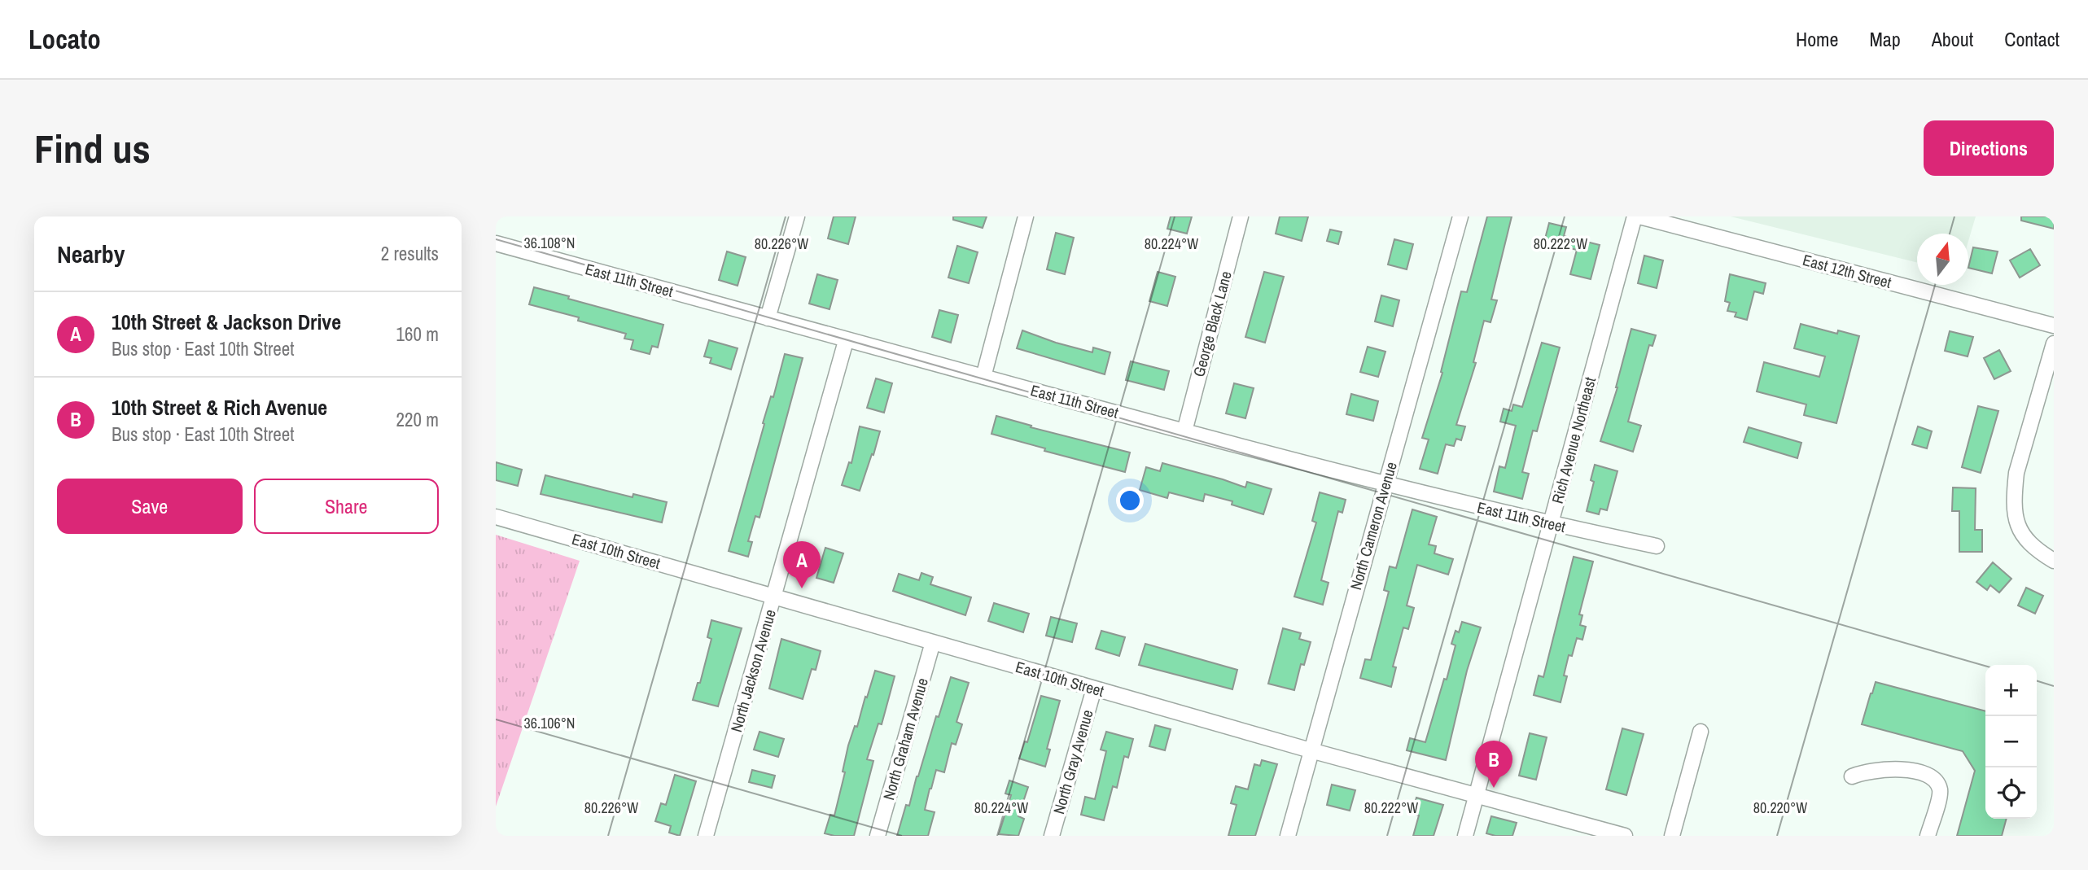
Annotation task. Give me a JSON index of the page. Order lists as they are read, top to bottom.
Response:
{
  "streets": {
    "street": [
      "East 12th Street",
      "East 11th Street",
      "George Black Lane",
      "Rich Avenue Northeast",
      "North Cameron Avenue",
      "East 10th Street",
      "North Jackson Avenue",
      "North Graham Avenue",
      "North Gray Avenue"
    ]
  },
  "crossings": [
    ["East 11th Street", "George Black Lane"],
    ["East 11th Street", "Rich Avenue Northeast"],
    ["East 11th Street", "North Cameron Avenue"],
    ["East 11th Street", "North Jackson Avenue"],
    ["Rich Avenue Northeast", "East 10th Street"],
    ["North Cameron Avenue", "East 10th Street"],
    ["East 10th Street", "North Jackson Avenue"],
    ["East 10th Street", "North Graham Avenue"],
    ["East 10th Street", "North Gray Avenue"]
  ],
  "north": "top",
  "page": {
    "header": "Locato",
    "nav": [
      "Home",
      "Map",
      "About",
      "Contact"
    ],
    "buttons": [
      "Directions",
      ["Save", "Share"]
    ],
    "title": "Find us",
    "heading": ["Nearby", "2 results"],
    "list": [
      {
        "mark": "A",
        "name": "10th Street & Jackson Drive",
        "note": "Bus stop · East 10th Street",
        "value": "160 m"
      },
      {
        "mark": "B",
        "name": "10th Street & Rich Avenue",
        "note": "Bus stop · East 10th Street",
        "value": "220 m"
      }
    ],
    "pins": ["A", "B"],
    "map_buttons": ["+", "−"]
  },
  "coordinates": [
    "36.108°N",
    "80.226°W",
    "80.224°W",
    "80.222°W",
    "36.106°N",
    "80.220°W"
  ]
}
